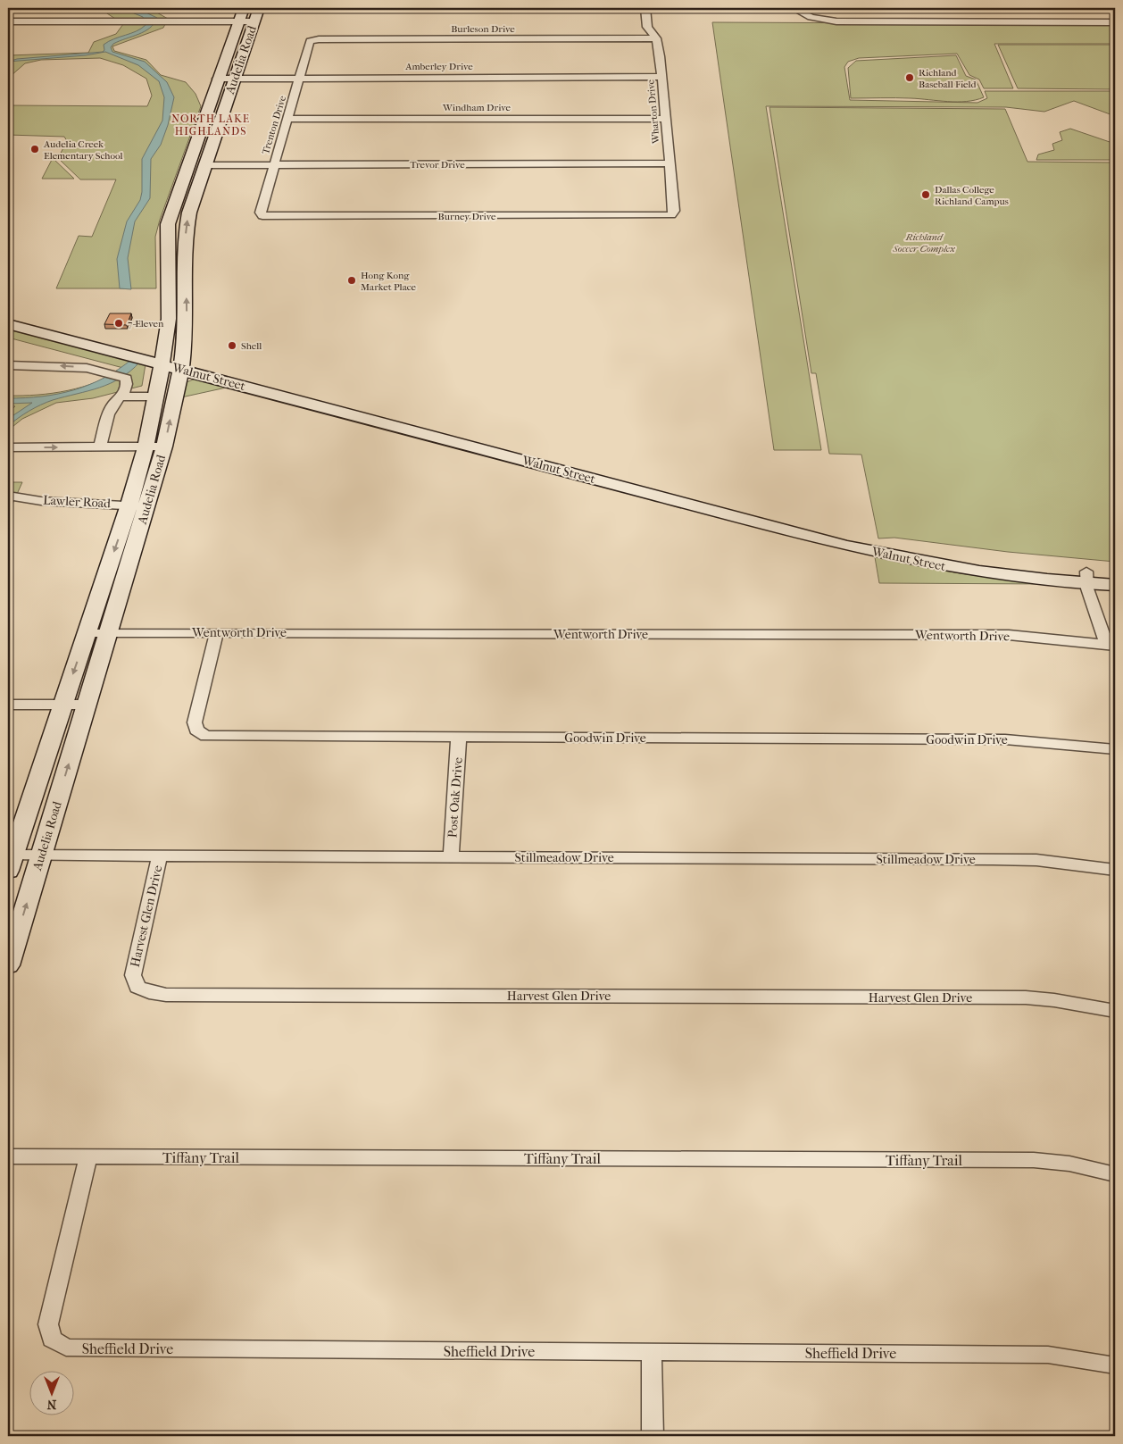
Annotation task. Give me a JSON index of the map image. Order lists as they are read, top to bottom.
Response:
{
  "streets": {
    "main road": ["Audelia Road", "Walnut Street"],
    "street": [
      "Burleson Drive",
      "Amberley Drive",
      "Windham Drive",
      "Wharton Drive",
      "Trenton Drive",
      "Trevor Drive",
      "Burney Drive",
      "Lawler Road",
      "Wentworth Drive",
      "Goodwin Drive",
      "Post Oak Drive",
      "Stillmeadow Drive",
      "Harvest Glen Drive",
      "Tiffany Trail",
      "Sheffield Drive"
    ]
  },
  "crossings": [
    ["Burleson Drive", "Wharton Drive"],
    ["Burleson Drive", "Trenton Drive"],
    ["Audelia Road", "Amberley Drive"],
    ["Audelia Road", "Trevor Drive"],
    ["Audelia Road", "Walnut Street"],
    ["Audelia Road", "Lawler Road"],
    ["Audelia Road", "Wentworth Drive"],
    ["Audelia Road", "Stillmeadow Drive"],
    ["Amberley Drive", "Wharton Drive"],
    ["Amberley Drive", "Trenton Drive"],
    ["Windham Drive", "Wharton Drive"],
    ["Windham Drive", "Trenton Drive"],
    ["Wharton Drive", "Trevor Drive"],
    ["Wharton Drive", "Burney Drive"],
    ["Trenton Drive", "Trevor Drive"],
    ["Trenton Drive", "Burney Drive"],
    ["Wentworth Drive", "Goodwin Drive"],
    ["Goodwin Drive", "Post Oak Drive"],
    ["Post Oak Drive", "Stillmeadow Drive"],
    ["Stillmeadow Drive", "Harvest Glen Drive"],
    ["Tiffany Trail", "Sheffield Drive"]
  ],
  "districts": ["NORTH LAKE HIGHLANDS"],
  "parks": ["Richland Soccer Complex"],
  "places": [
    "Richland Baseball Field",
    "Audelia Creek Elementary School",
    "Dallas College Richland Campus",
    "Hong Kong Market Place",
    "7-Eleven",
    "Shell"
  ],
  "north": "bottom"
}
